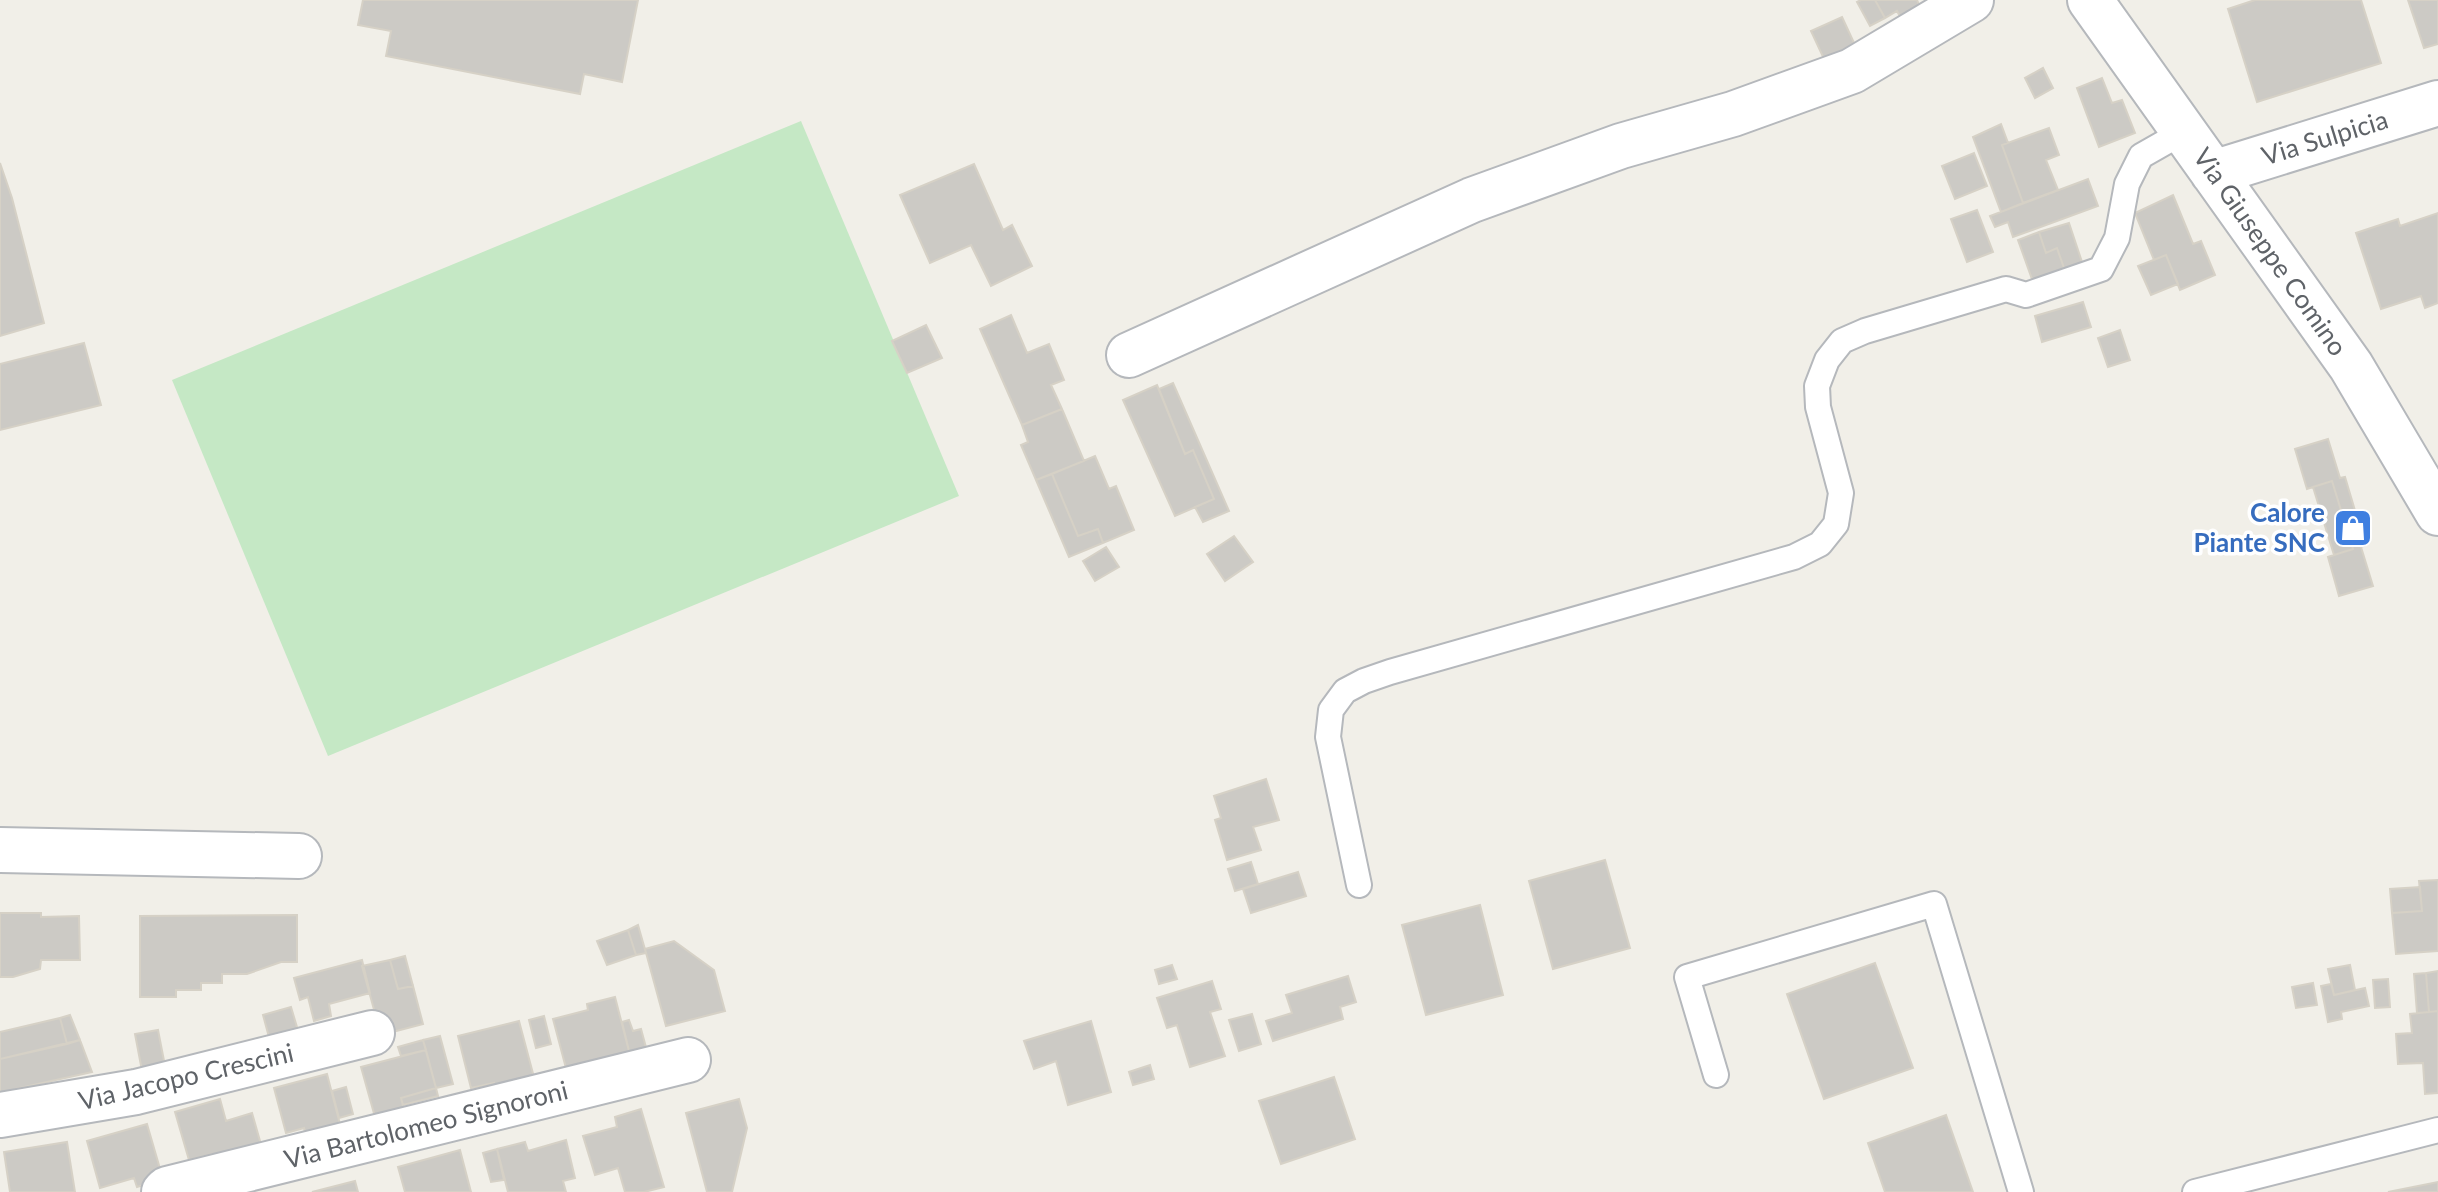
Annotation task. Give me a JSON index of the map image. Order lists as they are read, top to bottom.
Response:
{
  "streets": {
    "street": [
      "Via Sulpicia",
      "Via Giuseppe Comino",
      "Via Jacopo Crescini",
      "Via Bartolomeo Signoroni"
    ]
  },
  "crossings": [
    ["Via Sulpicia", "Via Giuseppe Comino"]
  ],
  "places": {
    "shop": ["Calore Piante SNC"]
  }
}
